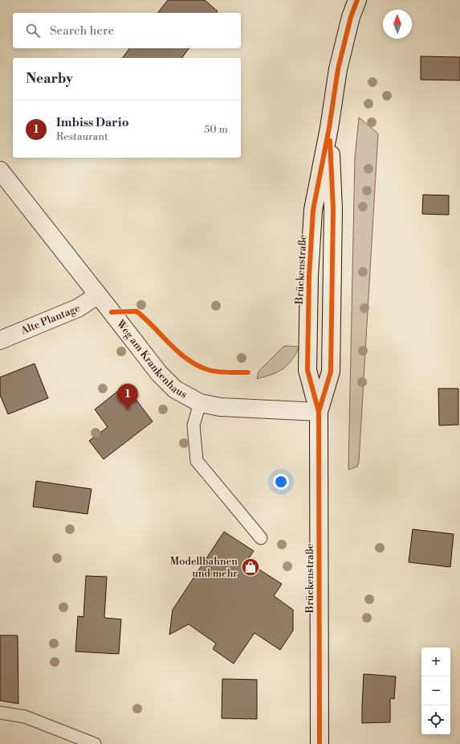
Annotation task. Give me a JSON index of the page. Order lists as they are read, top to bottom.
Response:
{
  "streets": {
    "main road": ["Brückenstraße", "Alte Plantage", "Weg am Krankenhaus"]
  },
  "crossings": [
    ["Brückenstraße", "Weg am Krankenhaus"],
    ["Alte Plantage", "Weg am Krankenhaus"]
  ],
  "places": {
    "shop": ["Modellbahnen und mehr"]
  },
  "north": "top",
  "page": {
    "search": "Search here",
    "heading": "Nearby",
    "list": [
      {
        "mark": "1",
        "name": "Imbiss Dario",
        "note": "Restaurant",
        "value": "50 m"
      }
    ],
    "pins": "1",
    "map_buttons": ["+", "−"]
  }
}
